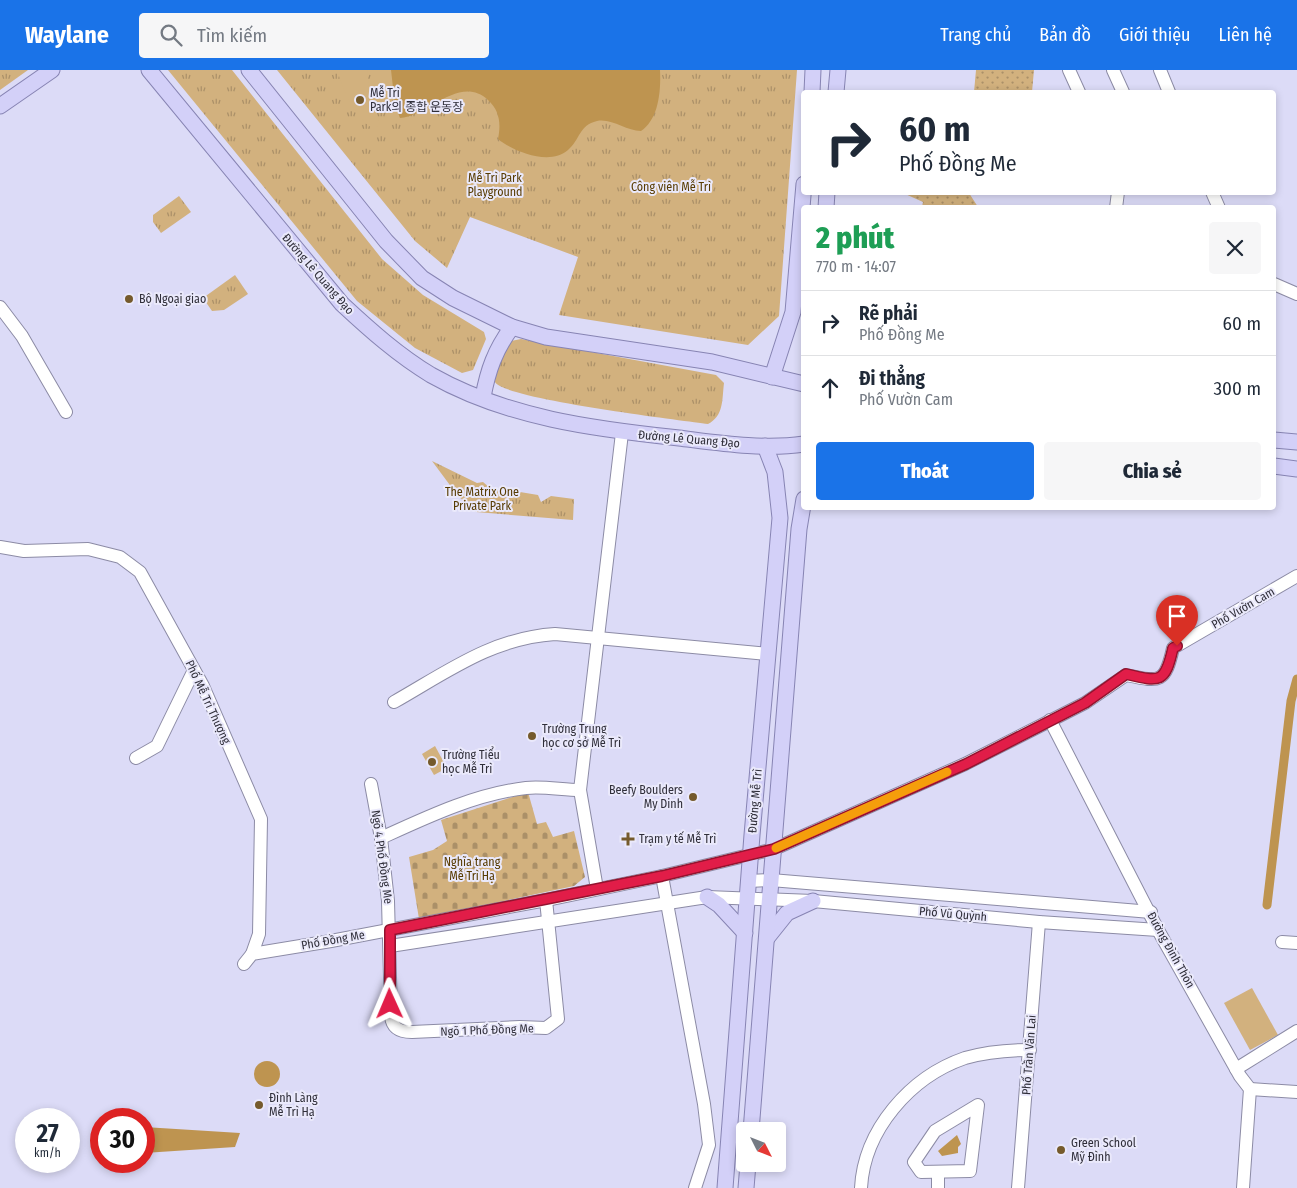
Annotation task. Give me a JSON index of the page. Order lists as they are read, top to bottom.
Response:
{
  "streets": {
    "main road": ["Đường Lê Quang Đạo", "Đường Mễ Trì"],
    "street": [
      "Phố Vườn Cam",
      "Phố Mễ Trì Thượng",
      "Ngõ 4 Phố Đồng Me",
      "Phố Vũ Quỳnh",
      "Phố Đồng Me",
      "Đường Đình Thôn",
      "Ngõ 1 Phố Đồng Me",
      "Phố Trần Văn Lai"
    ]
  },
  "crossings": [
    ["Đường Lê Quang Đạo", "Đường Mễ Trì"],
    ["Phố Vườn Cam", "Đường Mễ Trì"],
    ["Phố Vườn Cam", "Phố Đồng Me"],
    ["Phố Vườn Cam", "Đường Đình Thôn"],
    ["Phố Mễ Trì Thượng", "Phố Đồng Me"],
    ["Đường Mễ Trì", "Phố Vũ Quỳnh"],
    ["Đường Mễ Trì", "Phố Đồng Me"],
    ["Ngõ 4 Phố Đồng Me", "Phố Đồng Me"],
    ["Ngõ 4 Phố Đồng Me", "Ngõ 1 Phố Đồng Me"],
    ["Phố Vũ Quỳnh", "Đường Đình Thôn"],
    ["Phố Vũ Quỳnh", "Phố Trần Văn Lai"],
    ["Phố Đồng Me", "Ngõ 1 Phố Đồng Me"]
  ],
  "parks": [
    "Mễ Trì Park Playground",
    "Công viên Mễ Trì",
    "The Matrix One Private Park",
    "Nghĩa trang Mễ Trì Hạ"
  ],
  "places": {
    "other": [
      "Mễ Trì Park의 종합 운동장",
      "Bộ Ngoại giao",
      "Trường Trung học cơ sở Mễ Trì",
      "Trường Tiểu học Mễ Trì",
      "Beefy Boulders My Dinh",
      "Đình Làng Mễ Trì Hạ",
      "Green School Mỹ Đình"
    ],
    "health": ["Trạm y tế Mễ Trì"]
  },
  "north": "bottom right",
  "page": {
    "header": "Waylane",
    "search": "Tìm kiếm",
    "nav": [
      "Trang chủ",
      "Bản đồ",
      "Giới thiệu",
      "Liên hệ"
    ],
    "turn": ["60 m", "Phố Đồng Me"],
    "heading": ["2 phút", "770 m · 14:07"],
    "list": [
      {
        "name": "Rẽ phải",
        "note": "Phố Đồng Me",
        "value": "60 m"
      },
      {
        "name": "Đi thẳng",
        "note": "Phố Vườn Cam",
        "value": "300 m"
      }
    ],
    "buttons": ["Thoát", "Chia sẻ"],
    "speed": "27 km/h",
    "limit": "30"
  }
}
